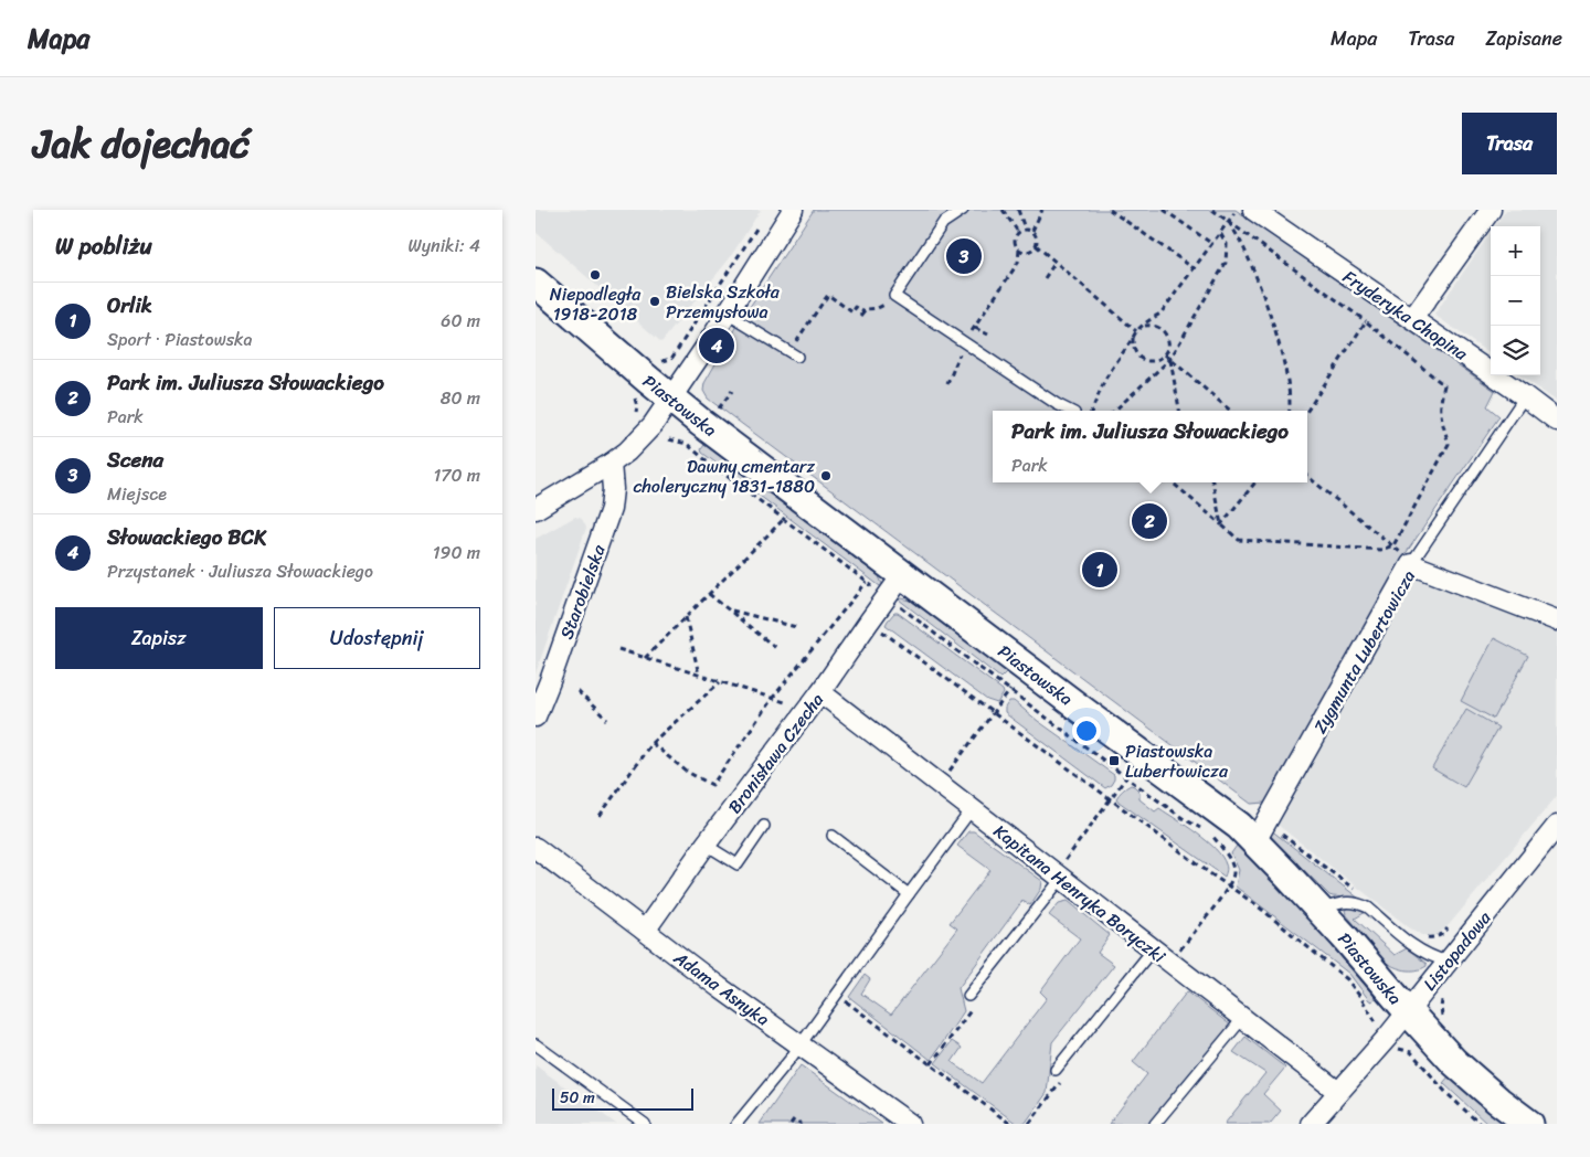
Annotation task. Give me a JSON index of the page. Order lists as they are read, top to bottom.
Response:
{
  "streets": {
    "street": [
      "Fryderyka Chopina",
      "Piastowska",
      "Starobielska",
      "Zygmunta Lubertowicza",
      "Bronisława Czecha",
      "Kapitana Henryka Boryczki",
      "Listopadowa",
      "Adama Asnyka"
    ]
  },
  "crossings": [
    ["Piastowska", "Zygmunta Lubertowicza"],
    ["Piastowska", "Bronisława Czecha"],
    ["Piastowska", "Listopadowa"],
    ["Bronisława Czecha", "Kapitana Henryka Boryczki"],
    ["Bronisława Czecha", "Adama Asnyka"],
    ["Kapitana Henryka Boryczki", "Listopadowa"]
  ],
  "places": {
    "other": ["Niepodległa 1918-2018", "Bielska Szkoła Przemysłowa", "Dawny cmentarz choleryczny 1831-1880"],
    "transit": ["Piastowska Lubertowicza"]
  },
  "scale_bar": "50 m",
  "page": {
    "header": "Mapa",
    "nav": ["Mapa", "Trasa", "Zapisane"],
    "title": "Jak dojechać",
    "buttons": [
      "Trasa",
      ["Zapisz", "Udostępnij"]
    ],
    "heading": ["W pobliżu", "Wyniki: 4"],
    "map_buttons": ["+", "−"],
    "pins": [
      "3",
      "4",
      "2",
      "1"
    ],
    "list": [
      {
        "mark": "1",
        "name": "Orlik",
        "note": "Sport · Piastowska",
        "value": "60 m"
      },
      {
        "mark": "2",
        "name": "Park im. Juliusza Słowackiego",
        "note": "Park",
        "value": "80 m"
      },
      {
        "mark": "3",
        "name": "Scena",
        "note": "Miejsce",
        "value": "170 m"
      },
      {
        "mark": "4",
        "name": "Słowackiego BCK",
        "note": "Przystanek · Juliusza Słowackiego",
        "value": "190 m"
      }
    ],
    "popup": ["Park im. Juliusza Słowackiego", "Park"],
    "scale": "50 m"
  }
}
